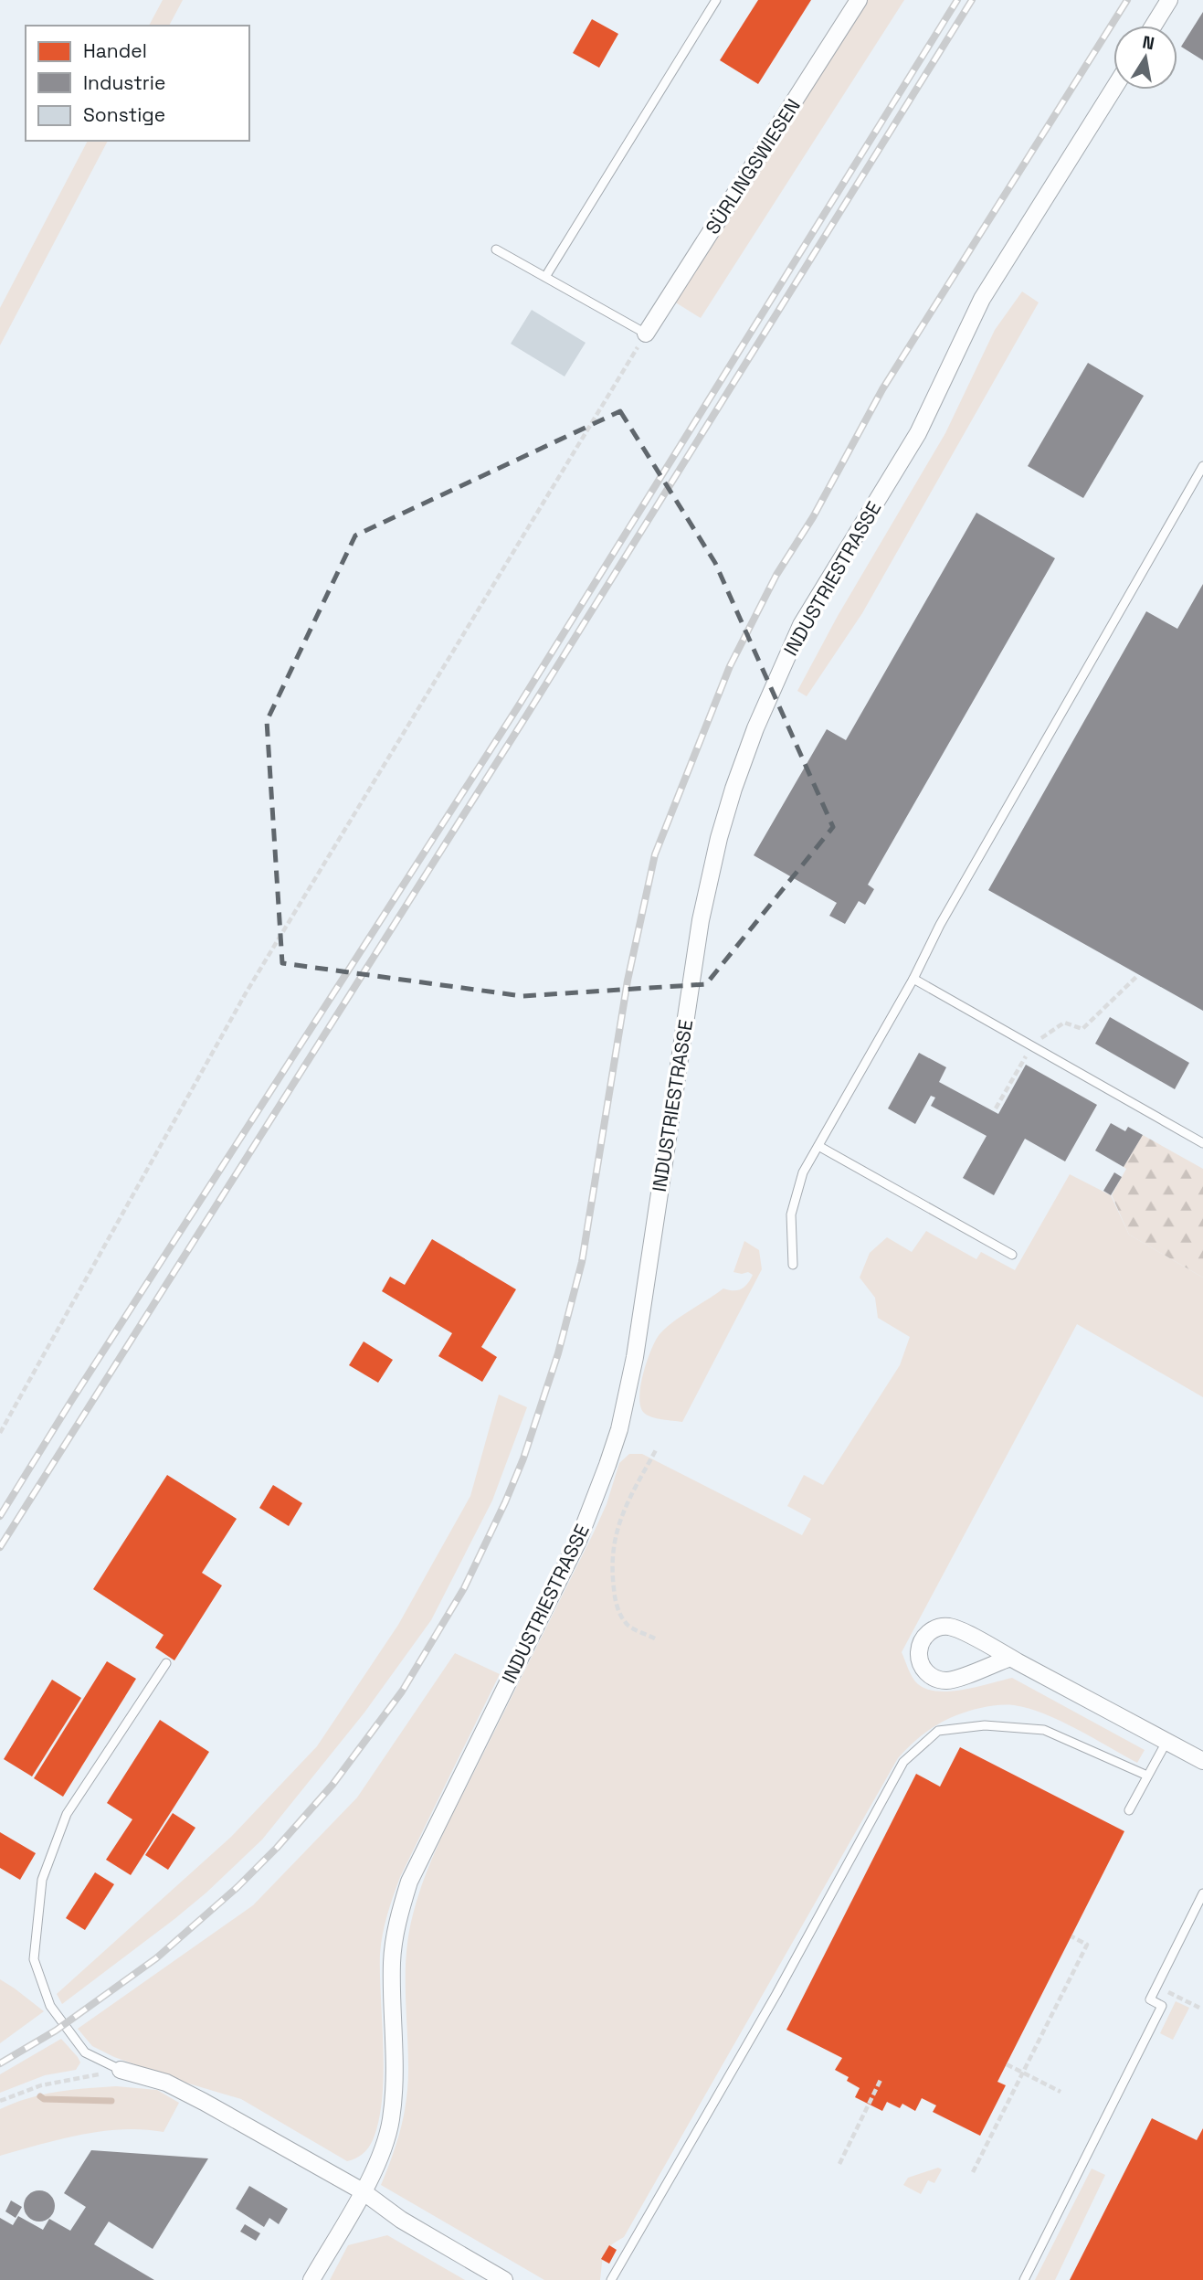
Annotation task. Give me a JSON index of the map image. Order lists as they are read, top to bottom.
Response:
{
  "streets": {
    "street": ["SÜRLINGSWIESEN", "INDUSTRIESTRASSE"]
  },
  "legend": ["Handel", "Industrie", "Sonstige"],
  "north": "top"
}
